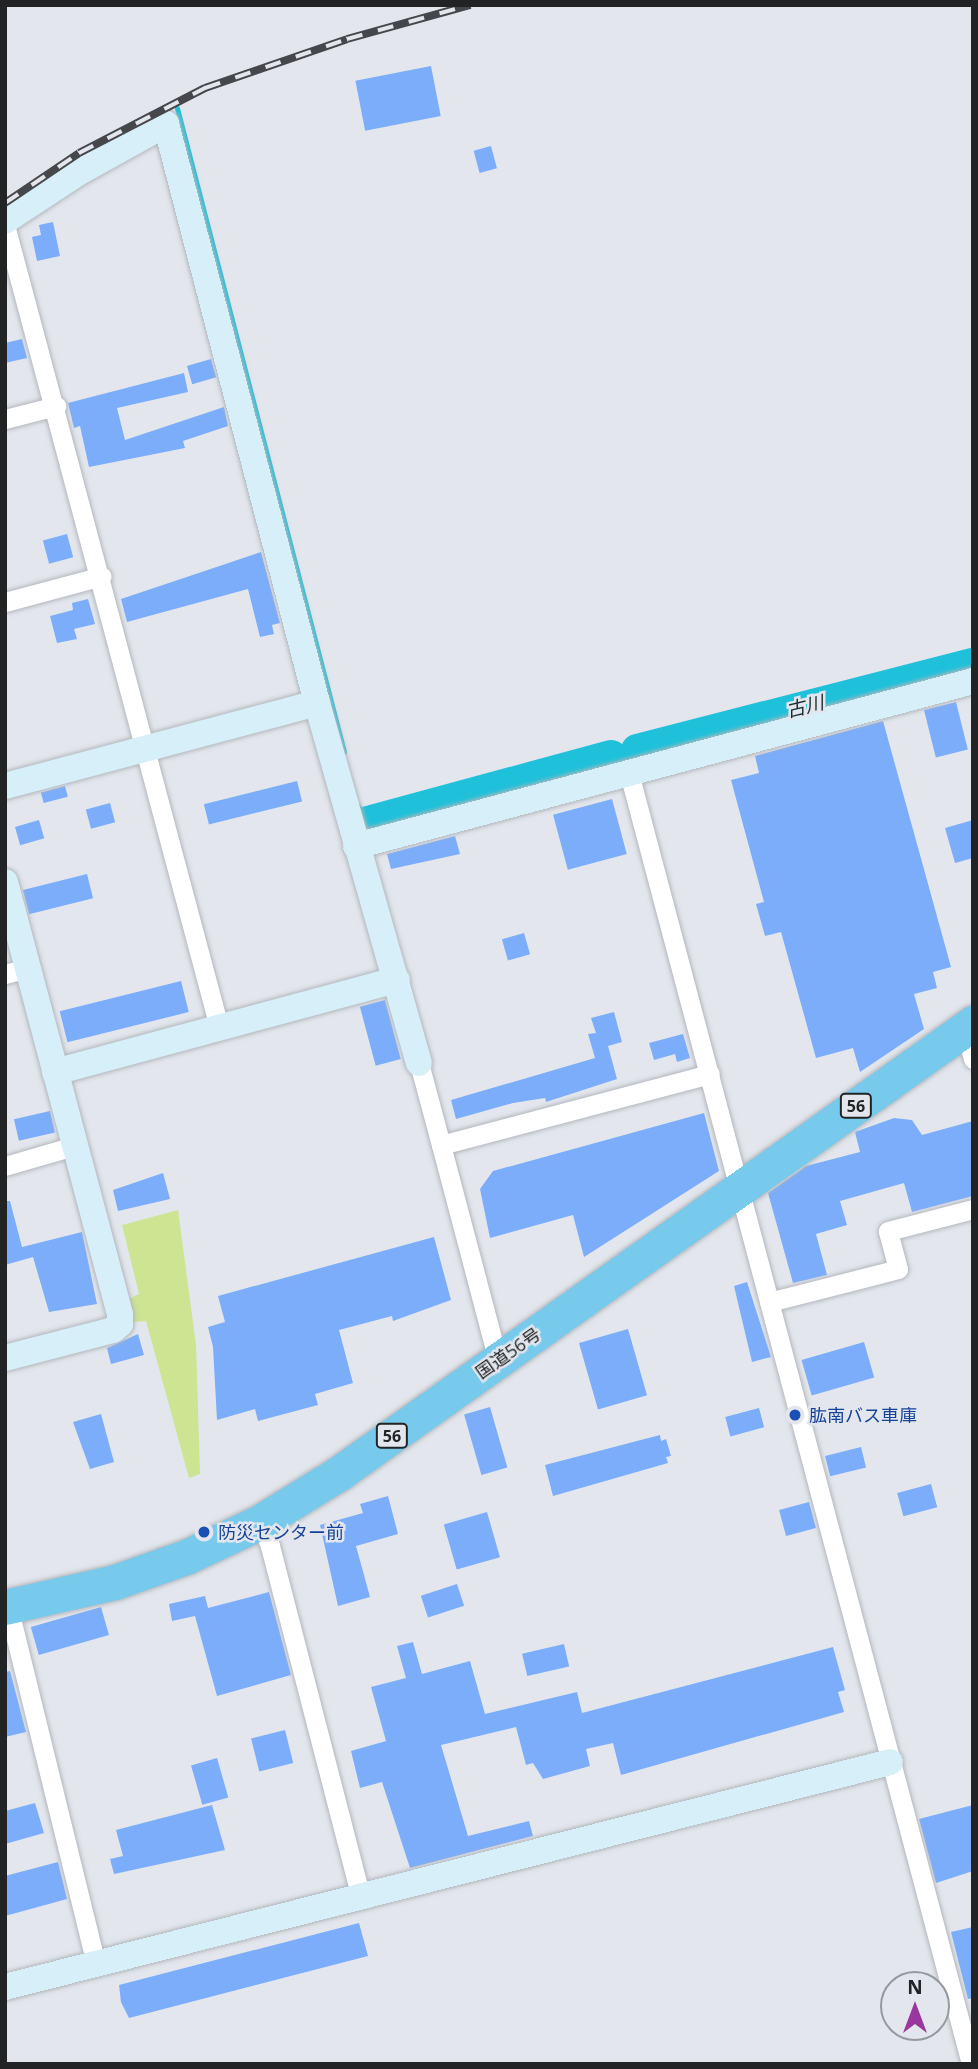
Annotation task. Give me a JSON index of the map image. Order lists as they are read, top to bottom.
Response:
{
  "streets": {
    "highway": ["56", "国道56号"]
  },
  "water": ["古川"],
  "places": ["肱南バス車庫", "防災センター前"],
  "north": "top"
}
